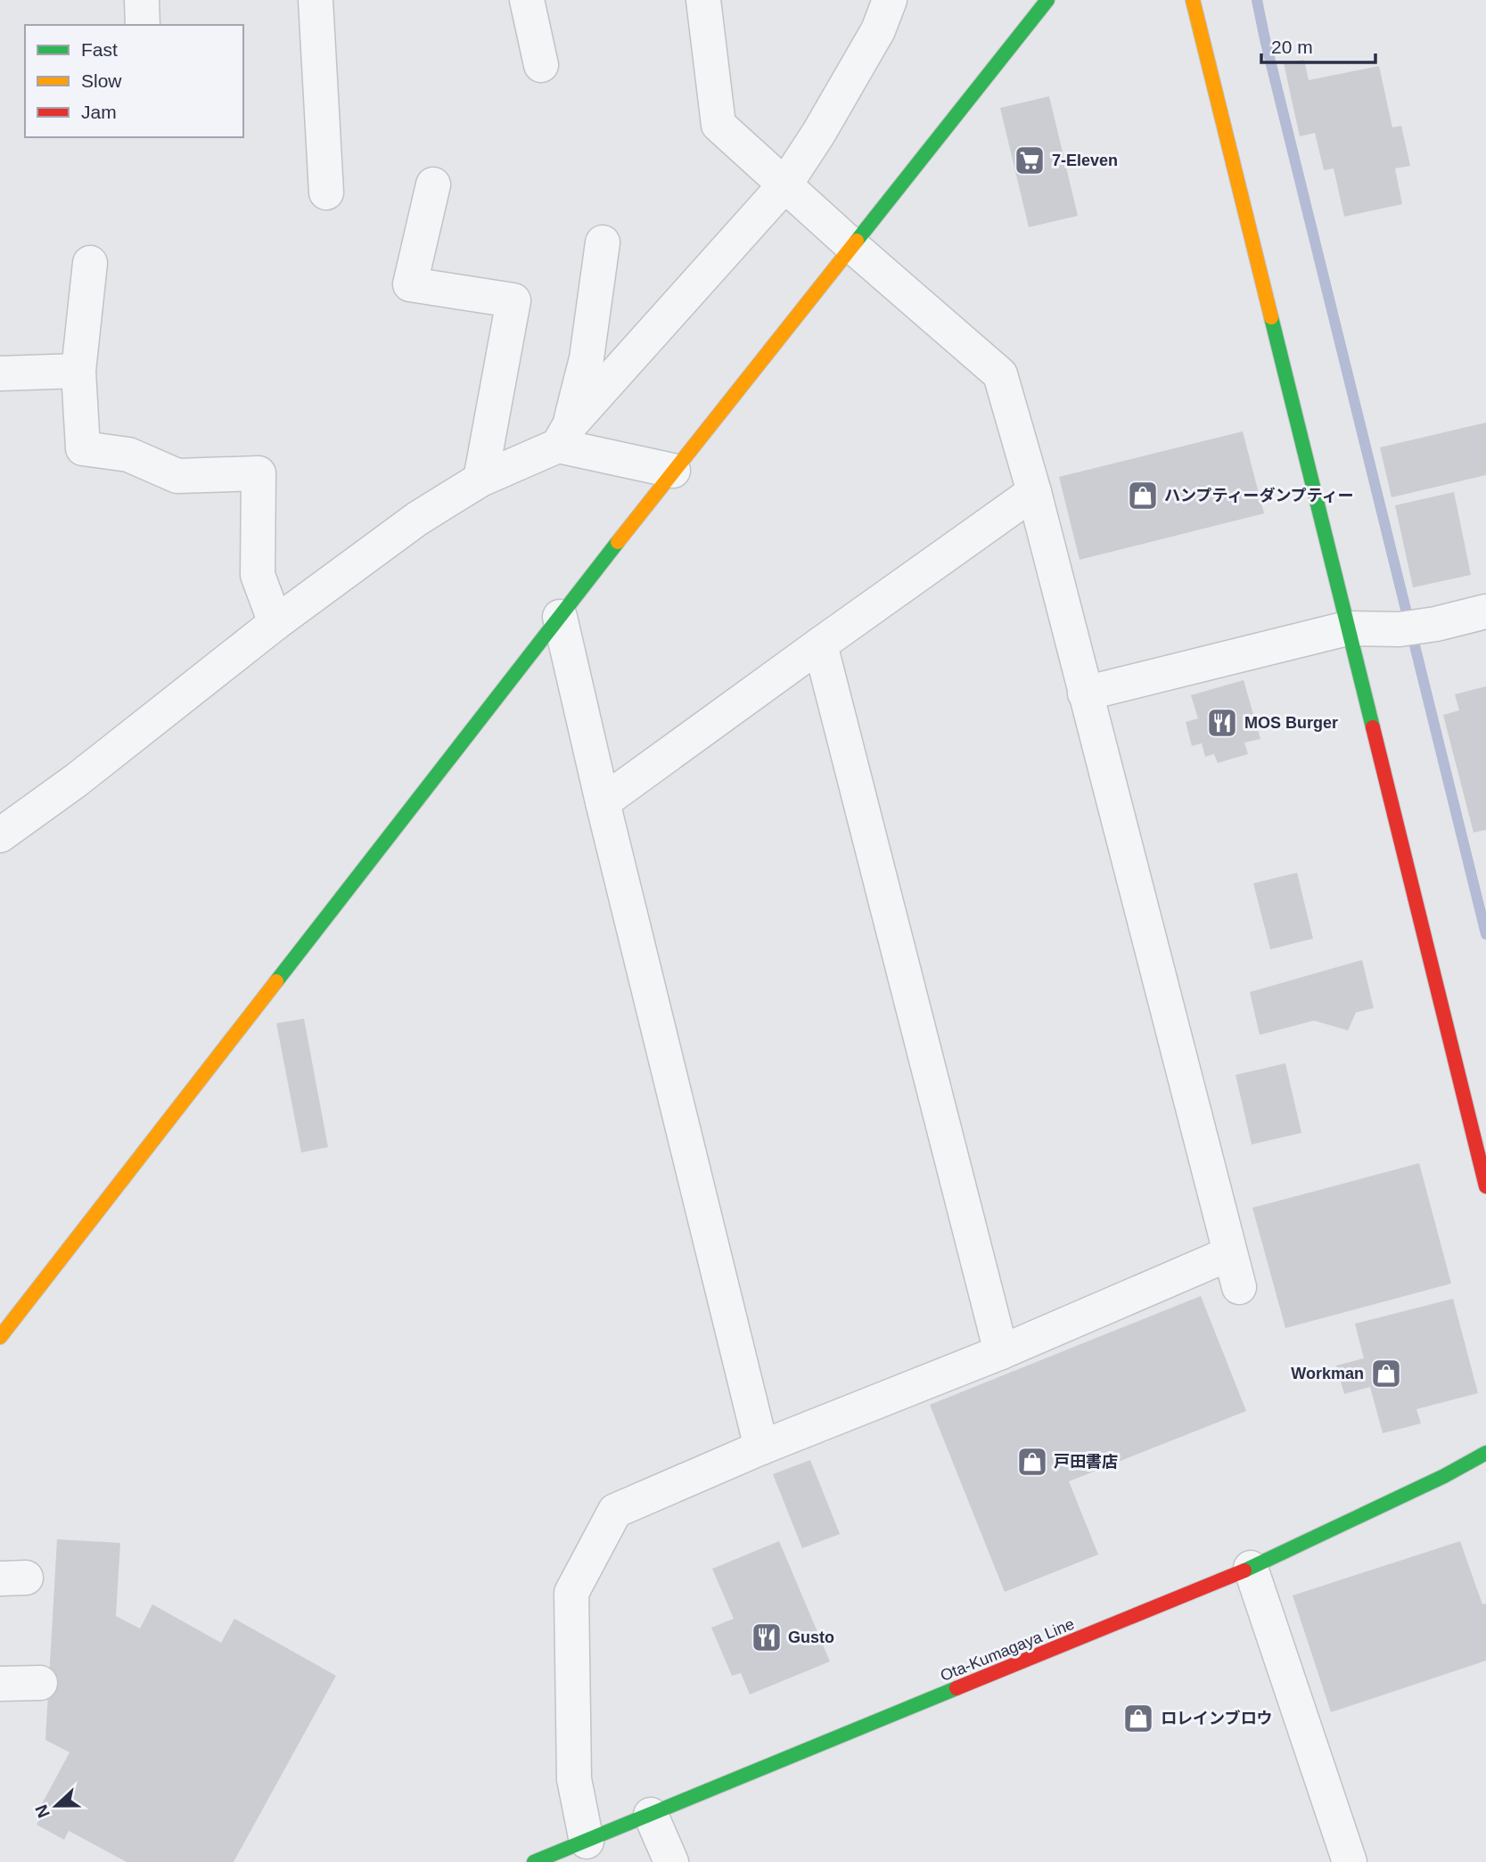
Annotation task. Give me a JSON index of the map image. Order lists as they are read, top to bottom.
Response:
{
  "streets": {
    "street": ["Ota-Kumagaya Line"]
  },
  "places": {
    "supermarket": ["7-Eleven"],
    "shop": [
      "ハンプティーダンプティー",
      "Workman",
      "戸田書店",
      "ロレインブロウ"
    ],
    "restaurant": ["MOS Burger", "Gusto"]
  },
  "legend": ["Fast", "Slow", "Jam"],
  "scale_bar": "20 m",
  "north": "left"
}
